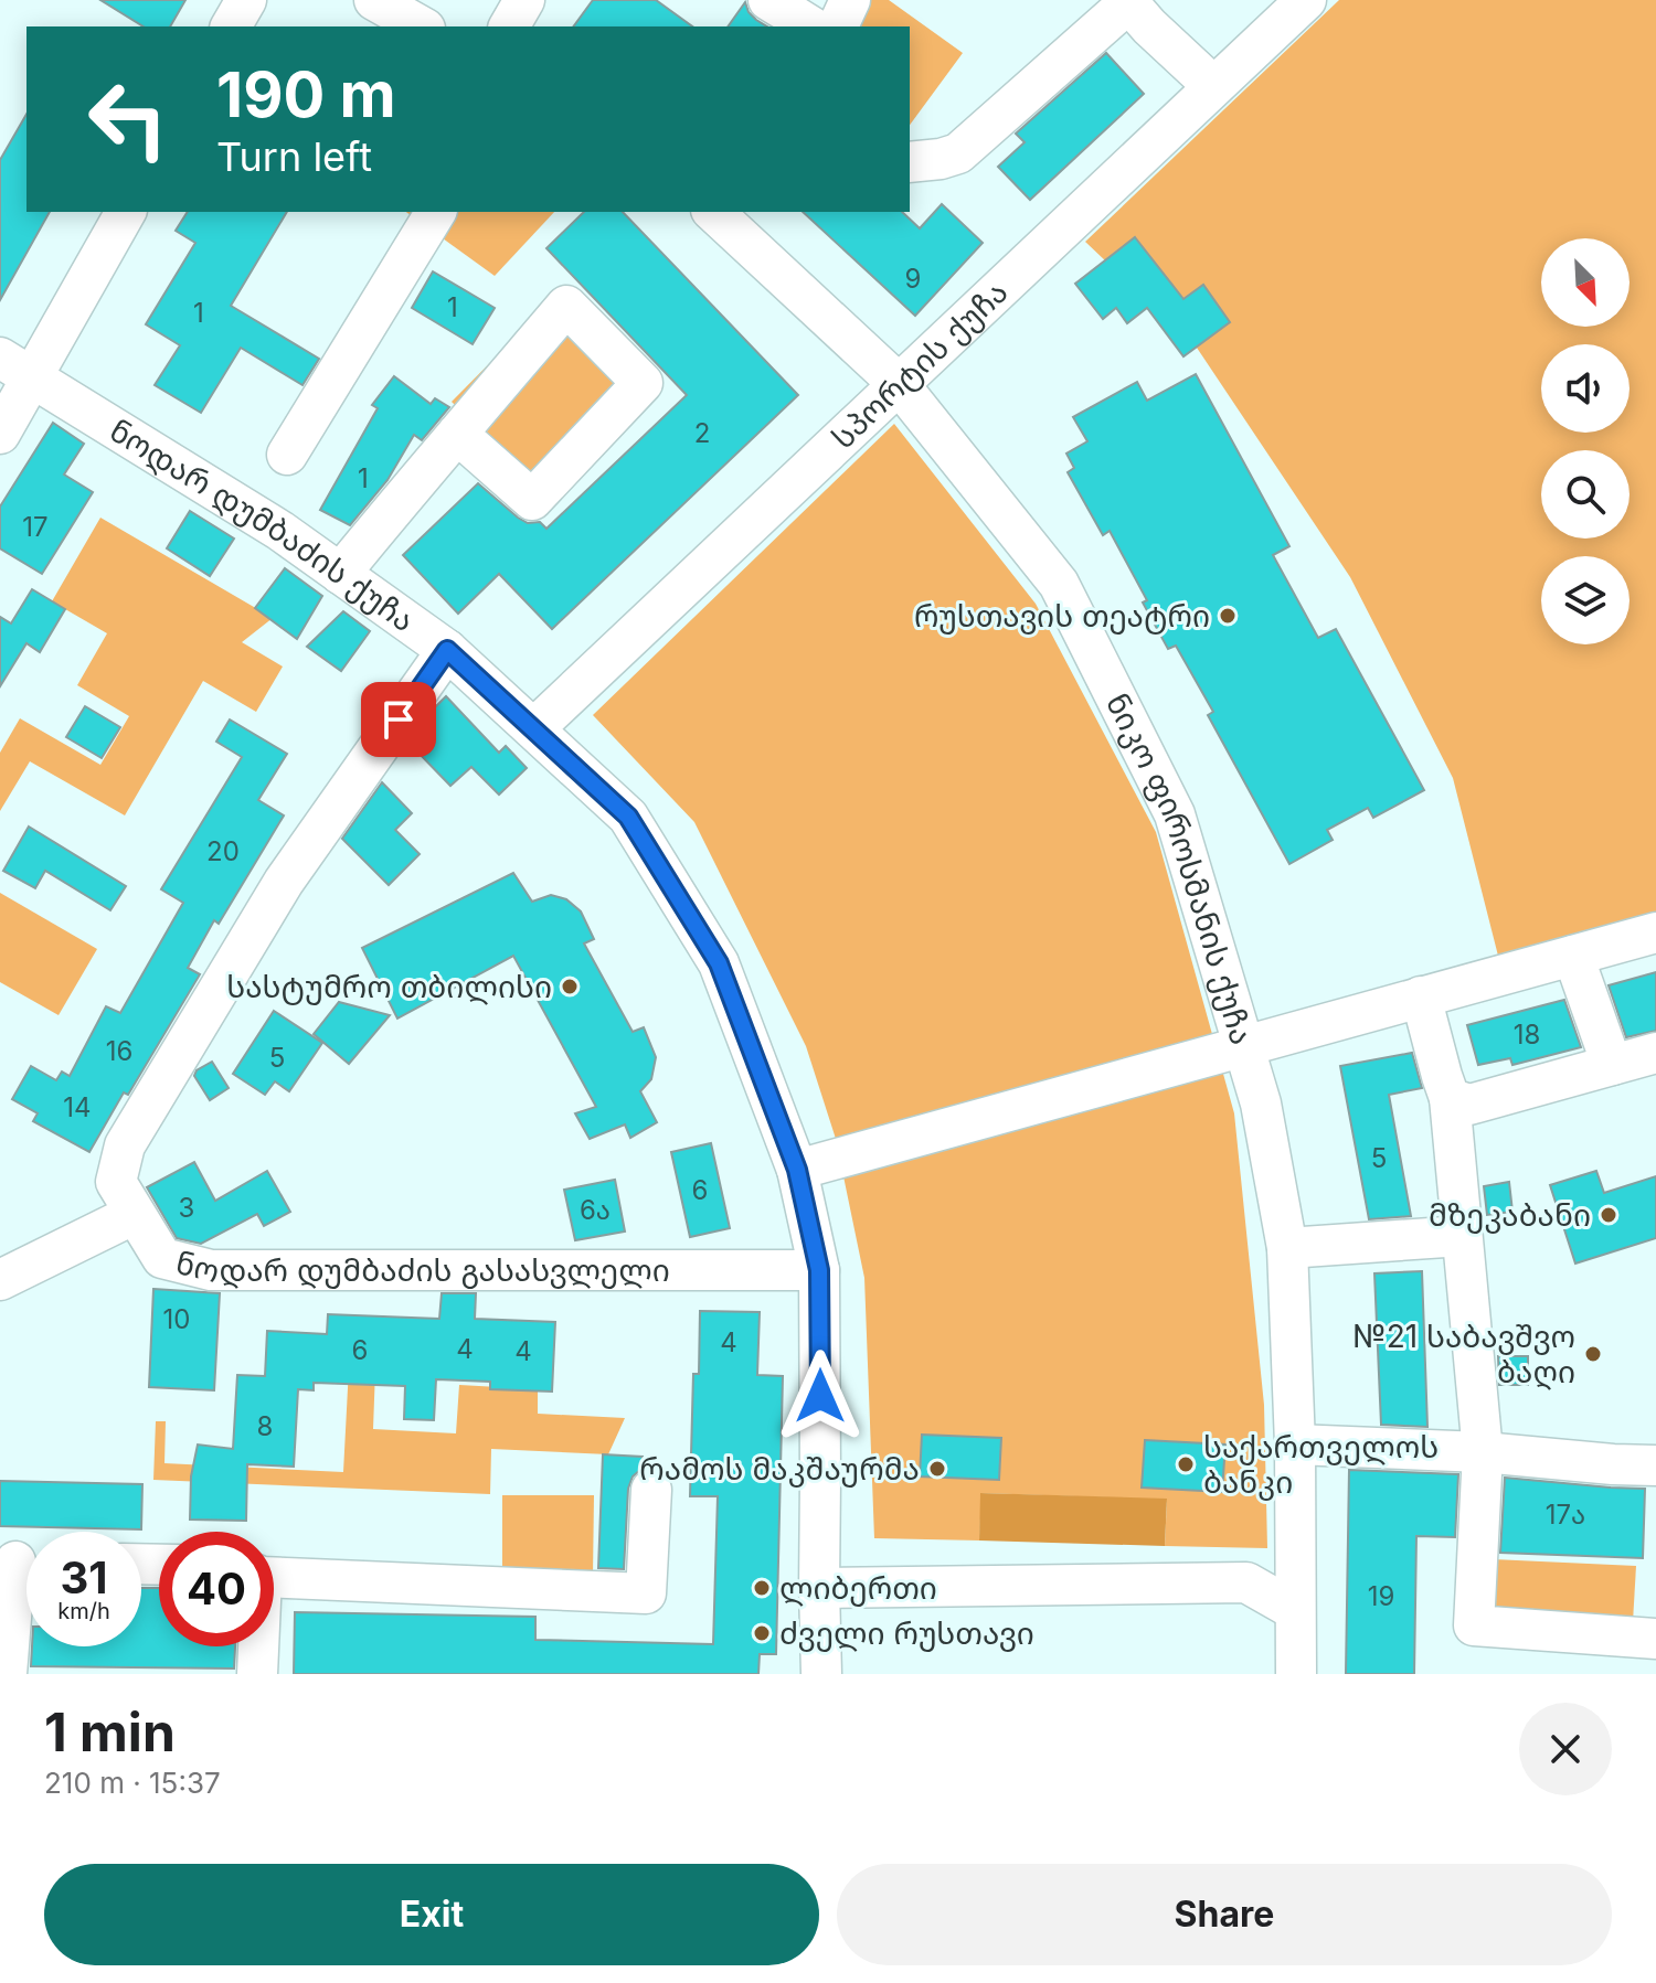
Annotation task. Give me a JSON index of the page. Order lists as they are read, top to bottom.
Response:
{
  "streets": {
    "street": [
      "სპორტის ქუჩა",
      "ნოდარ დუმბაძის ქუჩა",
      "ნიკო ფიროსმანის ქუჩა",
      "ნოდარ დუმბაძის გასასვლელი"
    ]
  },
  "crossings": [
    ["სპორტის ქუჩა", "ნოდარ დუმბაძის ქუჩა"],
    ["სპორტის ქუჩა", "ნიკო ფიროსმანის ქუჩა"],
    ["ნოდარ დუმბაძის ქუჩა", "ნოდარ დუმბაძის გასასვლელი"]
  ],
  "places": [
    "რუსთავის თეატრი",
    "სასტუმრო თბილისი",
    "მზეკაბანი",
    "№21 საბავშვო ბაღი",
    "საქართველოს ბანკი",
    "რამოს მაკშაურმა",
    "ლიბერთი",
    "ძველი რუსთავი"
  ],
  "house_numbers": [
    "9",
    "1",
    "1",
    "2",
    "1",
    "17",
    "20",
    "18",
    "16",
    "5",
    "14",
    "5",
    "6",
    "3",
    "6ა",
    "10",
    "4",
    "4",
    "6",
    "4",
    "8",
    "17ა",
    "19"
  ],
  "north": "bottom right",
  "page": {
    "turn": ["190 m", "Turn left"],
    "speed": "31 km/h",
    "limit": "40",
    "heading": ["1 min", "210 m · 15:37"],
    "buttons": ["Exit", "Share"]
  }
}
